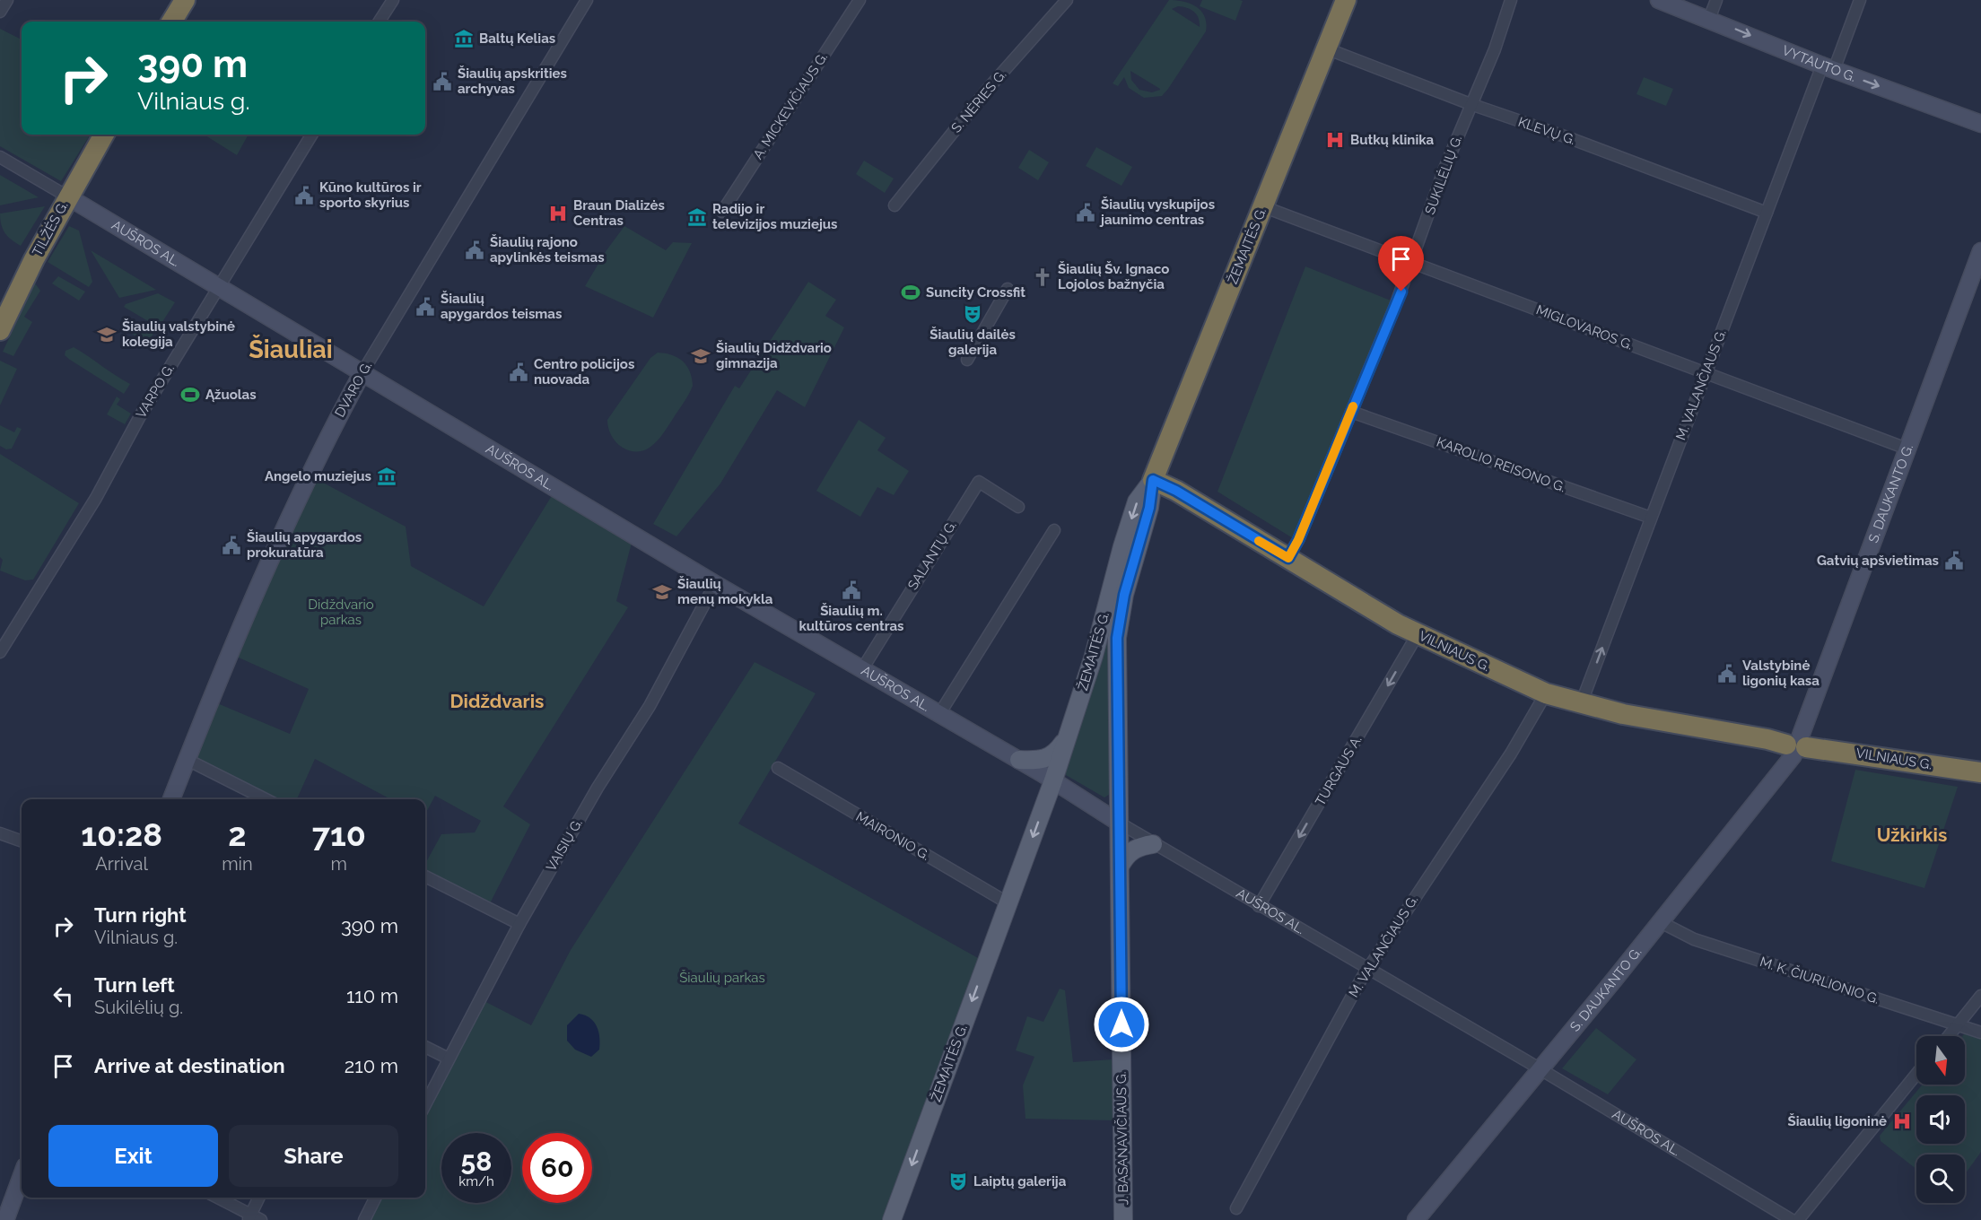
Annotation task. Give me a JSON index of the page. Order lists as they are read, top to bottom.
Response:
{
  "streets": {
    "highway": ["TILŽĖS G.", "ŽEMAITĖS G.", "VILNIAUS G."],
    "main road": [
      "VYTAUTO G.",
      "AUŠROS AL.",
      "DVARO G.",
      "S. DAUKANTO G.",
      "J. BASANAVIČIAUS G."
    ],
    "street": [
      "S. NĖRIES G.",
      "A. MICKEVIČIAUS G.",
      "KLEVŲ G.",
      "SUKILĖLIŲ G.",
      "MIGLOVAROS G.",
      "M. VALANČIAUS G.",
      "VARPO G.",
      "KAROLIO REISONO G.",
      "SALANTŲ G.",
      "TURGAUS A.",
      "MAIRONIO G.",
      "VAISIŲ G.",
      "M. K. ČIURLIONIO G."
    ]
  },
  "crossings": [
    ["VYTAUTO G.", "M. VALANČIAUS G."],
    ["KLEVŲ G.", "SUKILĖLIŲ G."],
    ["KLEVŲ G.", "ŽEMAITĖS G."],
    ["KLEVŲ G.", "M. VALANČIAUS G."],
    ["SUKILĖLIŲ G.", "MIGLOVAROS G."],
    ["SUKILĖLIŲ G.", "KAROLIO REISONO G."],
    ["SUKILĖLIŲ G.", "VILNIAUS G."],
    ["TILŽĖS G.", "AUŠROS AL."],
    ["AUŠROS AL.", "ŽEMAITĖS G."],
    ["AUŠROS AL.", "M. VALANČIAUS G."],
    ["AUŠROS AL.", "DVARO G."],
    ["AUŠROS AL.", "VARPO G."],
    ["AUŠROS AL.", "S. DAUKANTO G."],
    ["AUŠROS AL.", "SALANTŲ G."],
    ["AUŠROS AL.", "TURGAUS A."],
    ["AUŠROS AL.", "VAISIŲ G."],
    ["AUŠROS AL.", "J. BASANAVIČIAUS G."],
    ["ŽEMAITĖS G.", "MIGLOVAROS G."],
    ["ŽEMAITĖS G.", "VILNIAUS G."],
    ["ŽEMAITĖS G.", "MAIRONIO G."],
    ["ŽEMAITĖS G.", "J. BASANAVIČIAUS G."],
    ["MIGLOVAROS G.", "M. VALANČIAUS G."],
    ["MIGLOVAROS G.", "S. DAUKANTO G."],
    ["M. VALANČIAUS G.", "KAROLIO REISONO G."],
    ["M. VALANČIAUS G.", "VILNIAUS G."],
    ["S. DAUKANTO G.", "VILNIAUS G."],
    ["S. DAUKANTO G.", "M. K. ČIURLIONIO G."],
    ["VILNIAUS G.", "TURGAUS A."],
    ["VILNIAUS G.", "J. BASANAVIČIAUS G."]
  ],
  "one_way": ["VYTAUTO G.", "ŽEMAITĖS G.", "TURGAUS A."],
  "districts": ["Šiauliai", "Didždvaris", "Užkirkis"],
  "parks": ["Didždvario parkas", "Šiaulių parkas"],
  "places": {
    "museum": ["Baltų Kelias", "Radijo ir televizijos muziejus", "Angelo muziejus"],
    "public building": [
      "Šiaulių apskrities archyvas",
      "Kūno kultūros ir sporto skyrius",
      "Šiaulių vyskupijos jaunimo centras",
      "Šiaulių rajono apylinkės teismas",
      "Šiaulių apygardos teismas",
      "Centro policijos nuovada",
      "Šiaulių apygardos prokuratūra",
      "Gatvių apšvietimas",
      "Šiaulių m. kultūros centras",
      "Valstybinė ligonių kasa"
    ],
    "hospital": ["Butkų klinika", "Braun Dializės Centras", "Šiaulių ligoninė"],
    "church": ["Šiaulių Šv. Ignaco Lojolos bažnyčia"],
    "sports": ["Suncity Crossfit", "Ąžuolas"],
    "theatre": ["Šiaulių dailės galerija", "Laiptų galerija"],
    "school or university": ["Šiaulių valstybinė kolegija", "Šiaulių Didždvario gimnazija", "Šiaulių menų mokykla"]
  },
  "north": "bottom",
  "page": {
    "turn": ["390 m", "Vilniaus g."],
    "eta": [
      "10:28",
      "Arrival",
      "2",
      "min",
      "710",
      "m"
    ],
    "list": [
      {
        "name": "Turn right",
        "note": "Vilniaus g.",
        "value": "390 m"
      },
      {
        "name": "Turn left",
        "note": "Sukilėlių g.",
        "value": "110 m"
      },
      {
        "name": "Arrive at destination",
        "value": "210 m"
      }
    ],
    "buttons": ["Exit", "Share"],
    "speed": "58 km/h",
    "limit": "60"
  }
}
